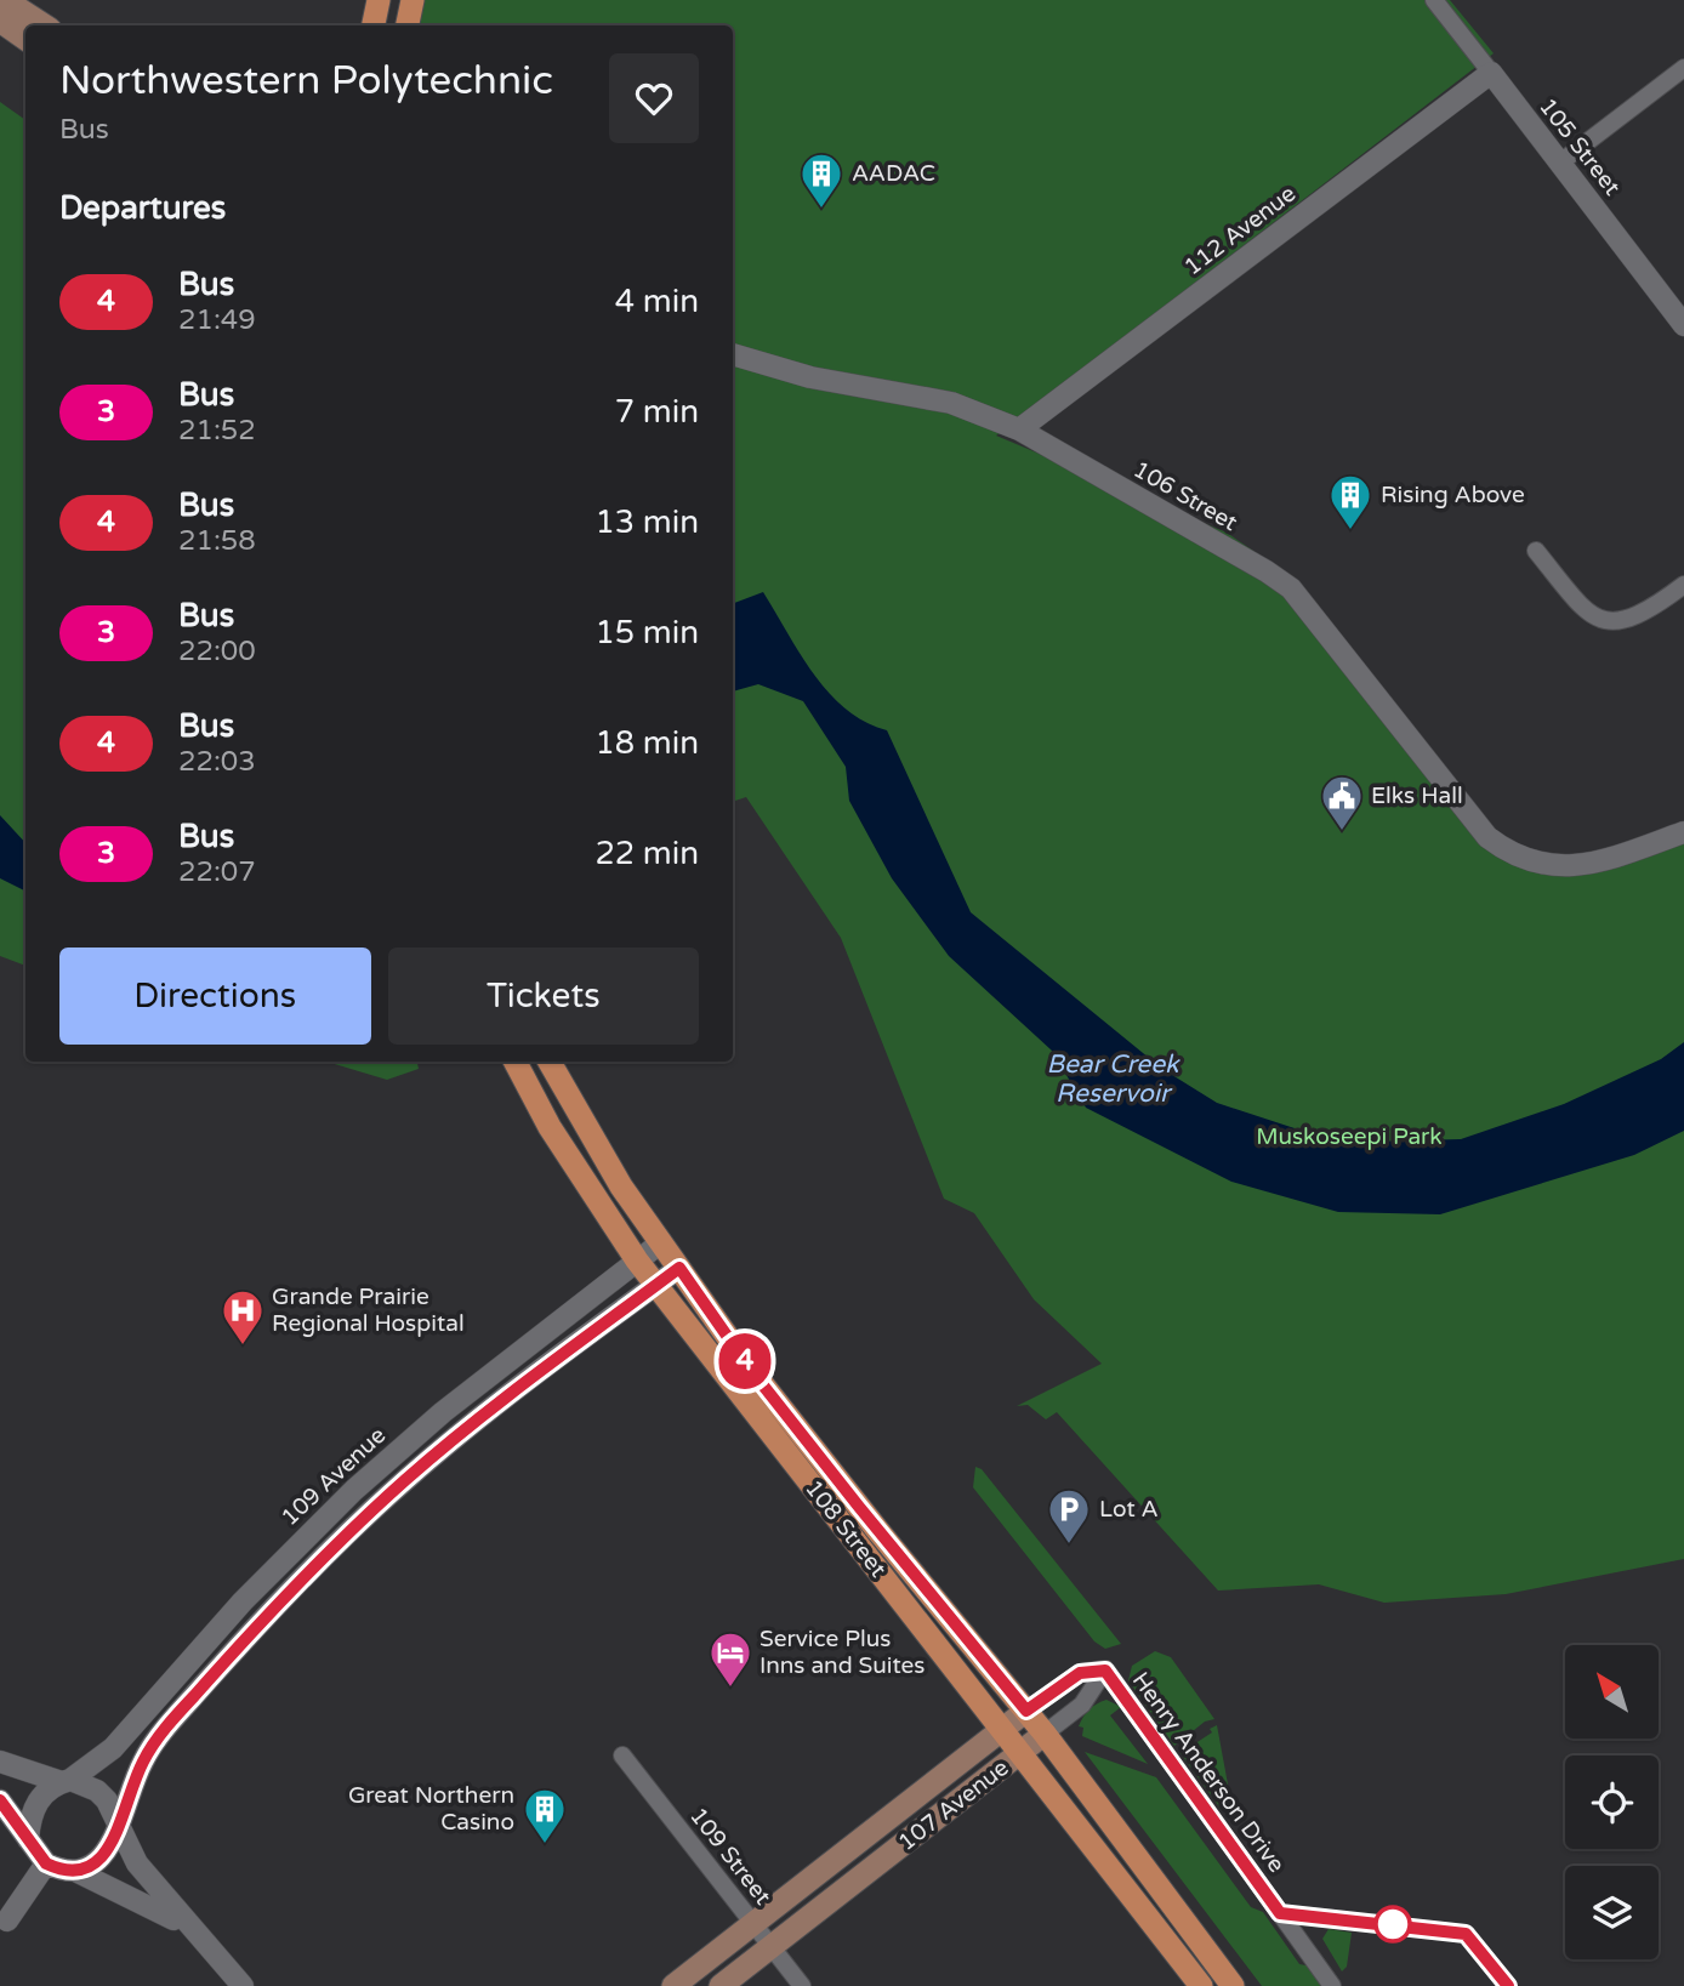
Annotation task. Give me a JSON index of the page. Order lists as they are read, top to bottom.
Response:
{
  "streets": {
    "main road": ["108 Street", "107 Avenue"],
    "street": [
      "105 Street",
      "112 Avenue",
      "106 Street",
      "109 Avenue",
      "Henry Anderson Drive",
      "109 Street"
    ]
  },
  "crossings": [
    ["105 Street", "112 Avenue"],
    ["112 Avenue", "106 Street"],
    ["109 Avenue", "108 Street"],
    ["108 Street", "107 Avenue"],
    ["Henry Anderson Drive", "107 Avenue"],
    ["107 Avenue", "109 Street"]
  ],
  "water": ["Bear Creek Reservoir"],
  "parks": ["Muskoseepi Park"],
  "places": {
    "building": ["AADAC", "Rising Above", "Great Northern Casino"],
    "public building": ["Elks Hall"],
    "hospital": ["Grande Prairie Regional Hospital"],
    "parking": ["Lot A"],
    "hotel": ["Service Plus Inns and Suites"]
  },
  "lines": ["bus line 4"],
  "north": "top left",
  "page": {
    "on_map": "4",
    "heading": [
      ["Northwestern Polytechnic", "Bus"],
      "Departures"
    ],
    "list": [
      {
        "mark": "4",
        "name": "Bus",
        "note": "21:49",
        "value": "4 min"
      },
      {
        "mark": "3",
        "name": "Bus",
        "note": "21:52",
        "value": "7 min"
      },
      {
        "mark": "4",
        "name": "Bus",
        "note": "21:58",
        "value": "13 min"
      },
      {
        "mark": "3",
        "name": "Bus",
        "note": "22:00",
        "value": "15 min"
      },
      {
        "mark": "4",
        "name": "Bus",
        "note": "22:03",
        "value": "18 min"
      },
      {
        "mark": "3",
        "name": "Bus",
        "note": "22:07",
        "value": "22 min"
      }
    ],
    "buttons": ["Directions", "Tickets"]
  }
}
